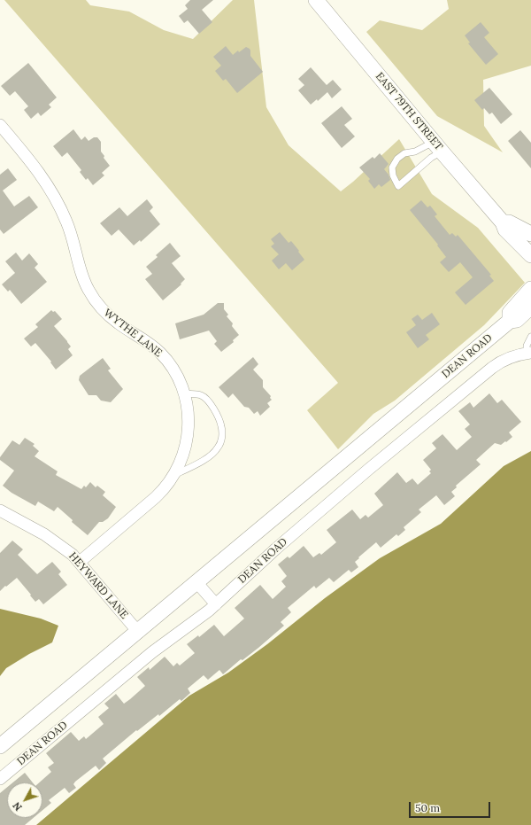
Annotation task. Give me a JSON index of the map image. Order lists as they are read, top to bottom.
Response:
{
  "streets": {
    "street": [
      "EAST 79TH STREET",
      "WYTHE LANE",
      "DEAN ROAD",
      "HEYWARD LANE"
    ]
  },
  "crossings": [
    ["WYTHE LANE", "HEYWARD LANE"],
    ["DEAN ROAD", "HEYWARD LANE"]
  ],
  "scale_bar": "50 m",
  "north": "bottom left"
}
